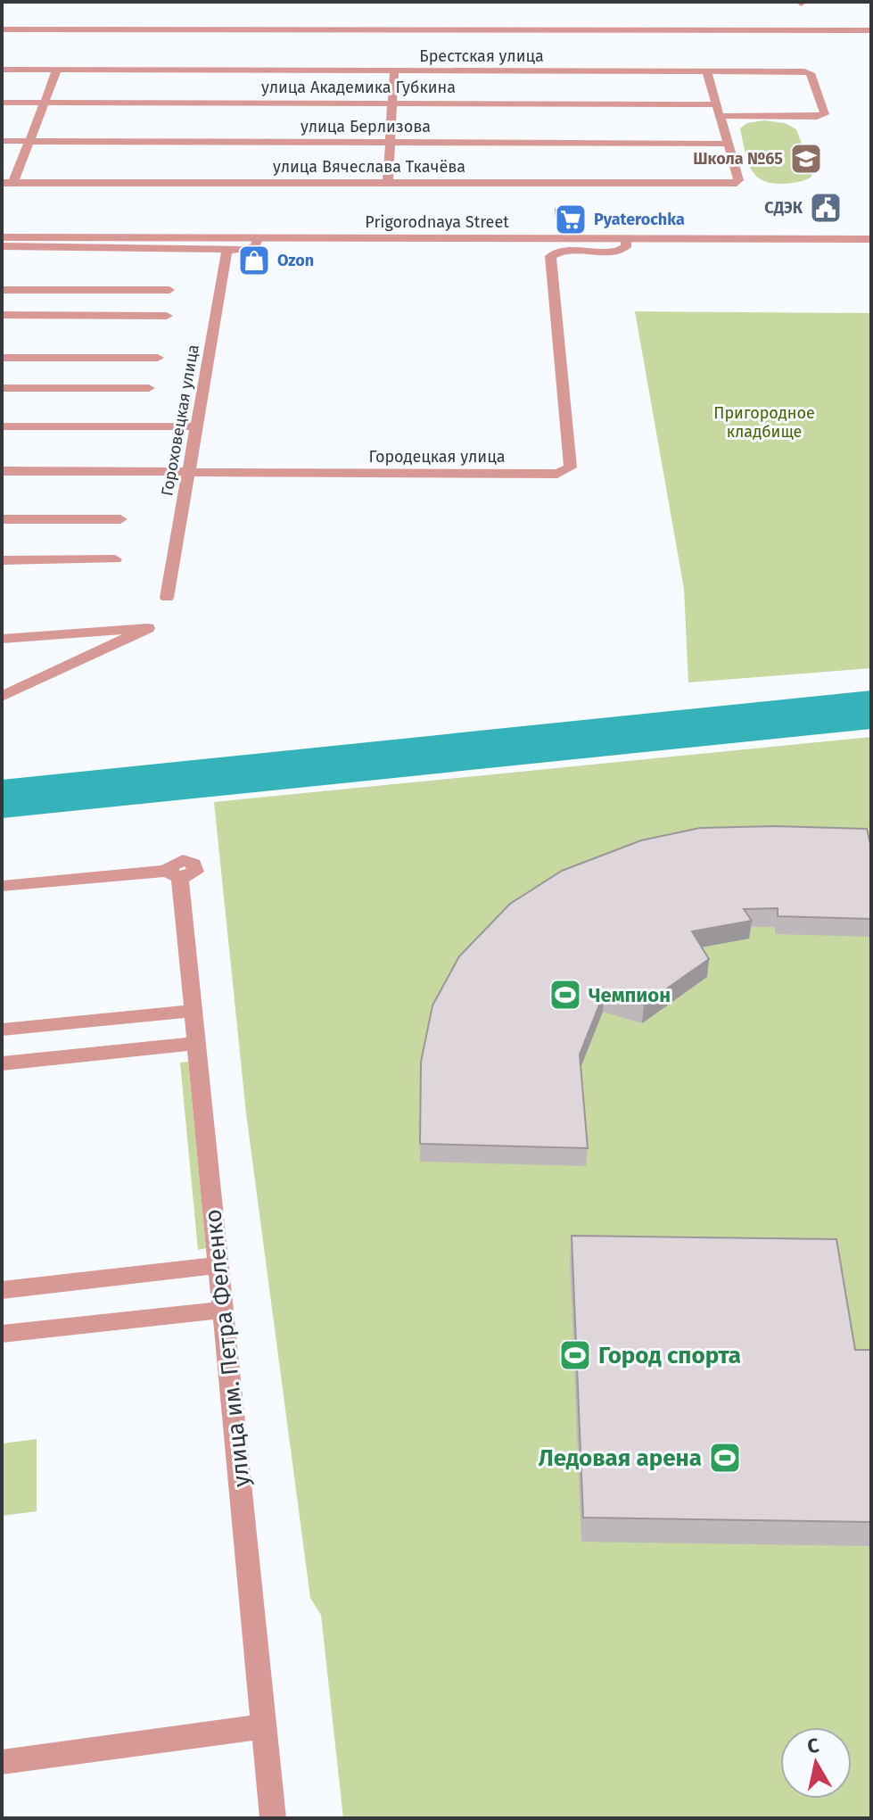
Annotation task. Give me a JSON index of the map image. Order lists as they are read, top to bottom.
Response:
{
  "streets": {
    "street": [
      "Брестская улица",
      "улица Академика Губкина",
      "улица Берлизова",
      "улица Вячеслава Ткачёва",
      "Prigorodnaya Street",
      "Гороховецкая улица",
      "Городецкая улица",
      "улица им. Петра Феленко"
    ]
  },
  "crossings": [
    ["улица Берлизова", "улица Вячеслава Ткачёва"],
    ["Prigorodnaya Street", "Городецкая улица"],
    ["Гороховецкая улица", "Городецкая улица"]
  ],
  "parks": ["Пригородное кладбище"],
  "places": {
    "school or university": ["Школа №65"],
    "public building": ["СДЭК"],
    "supermarket": ["Pyaterochka"],
    "shop": ["Ozon"],
    "sports": ["Чемпион", "Город спорта", "Ледовая арена"]
  },
  "north": "top"
}
